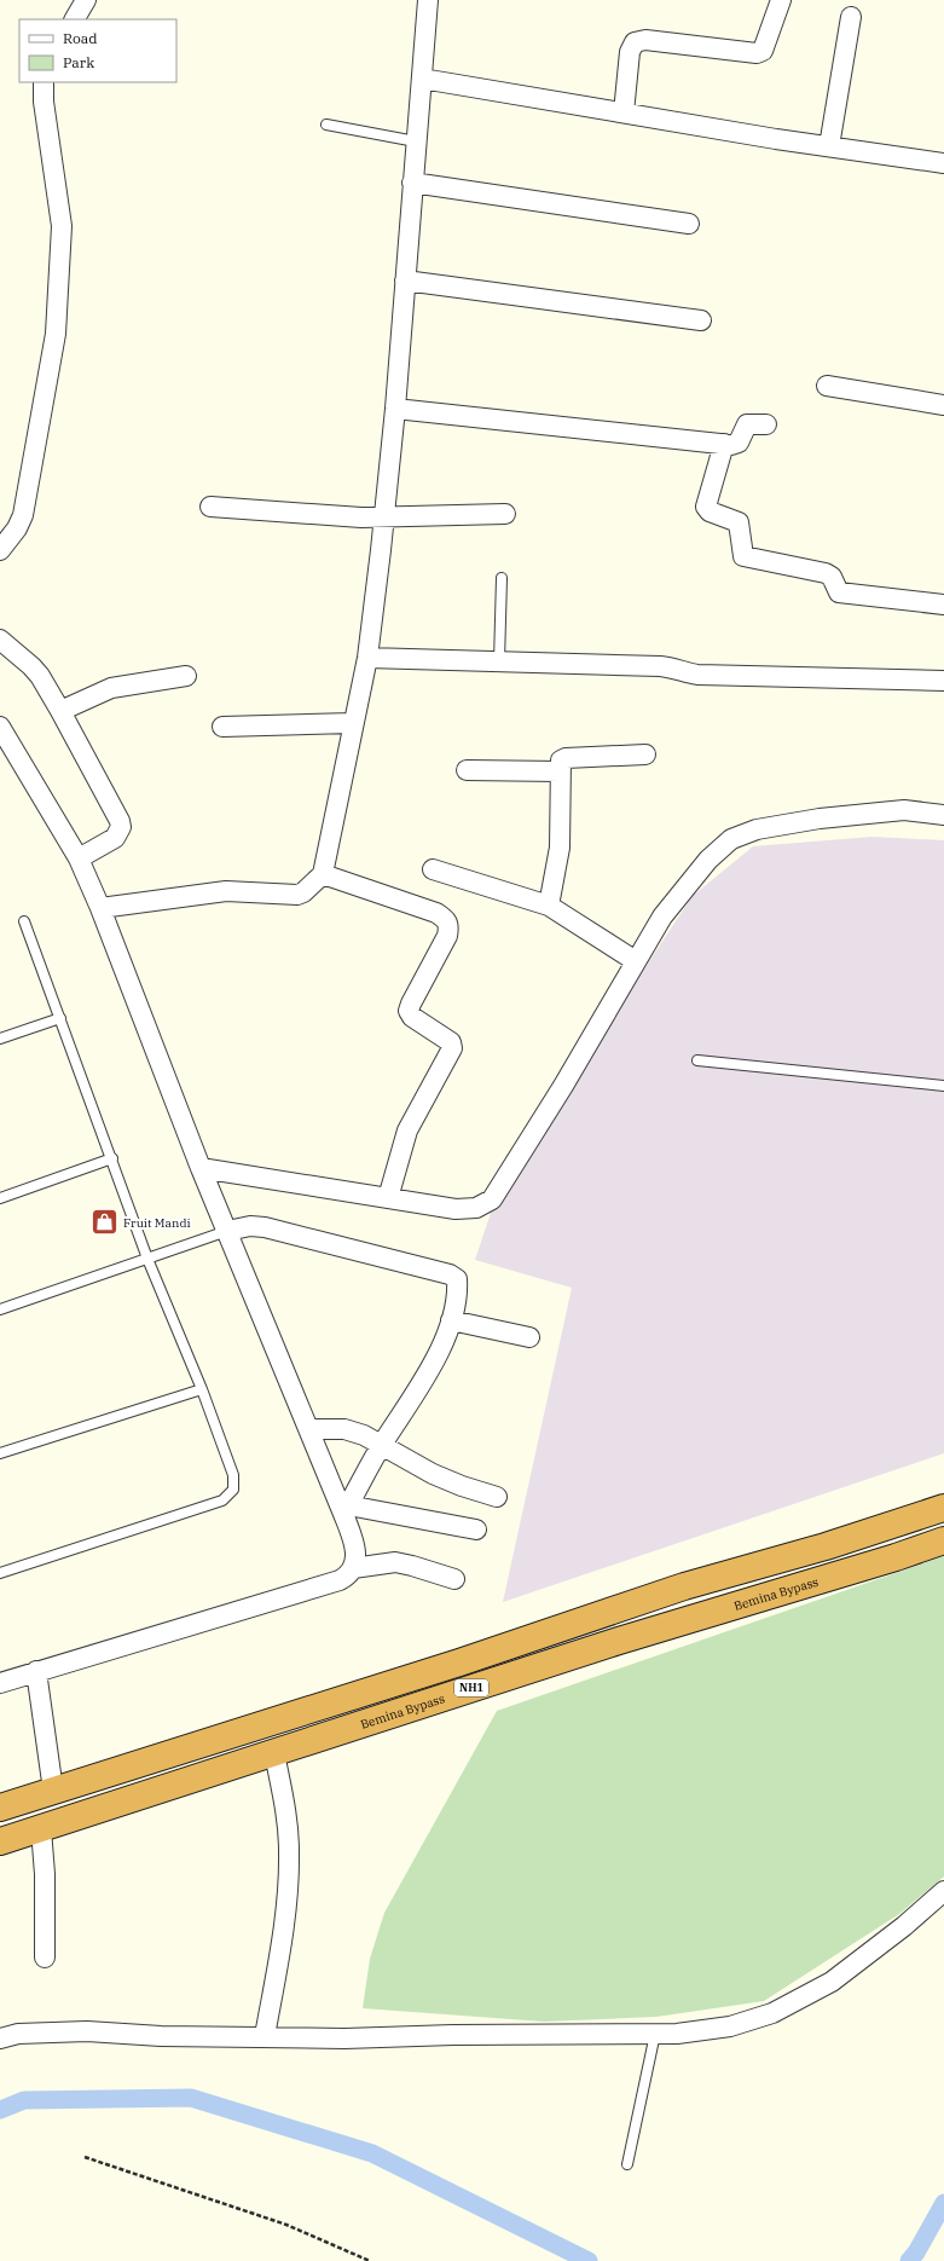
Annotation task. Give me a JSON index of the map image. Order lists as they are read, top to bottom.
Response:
{
  "streets": {
    "highway": ["Bemina Bypass", "NH1"]
  },
  "places": {
    "shop": ["Fruit Mandi"]
  },
  "legend": ["Road", "Park"]
}
